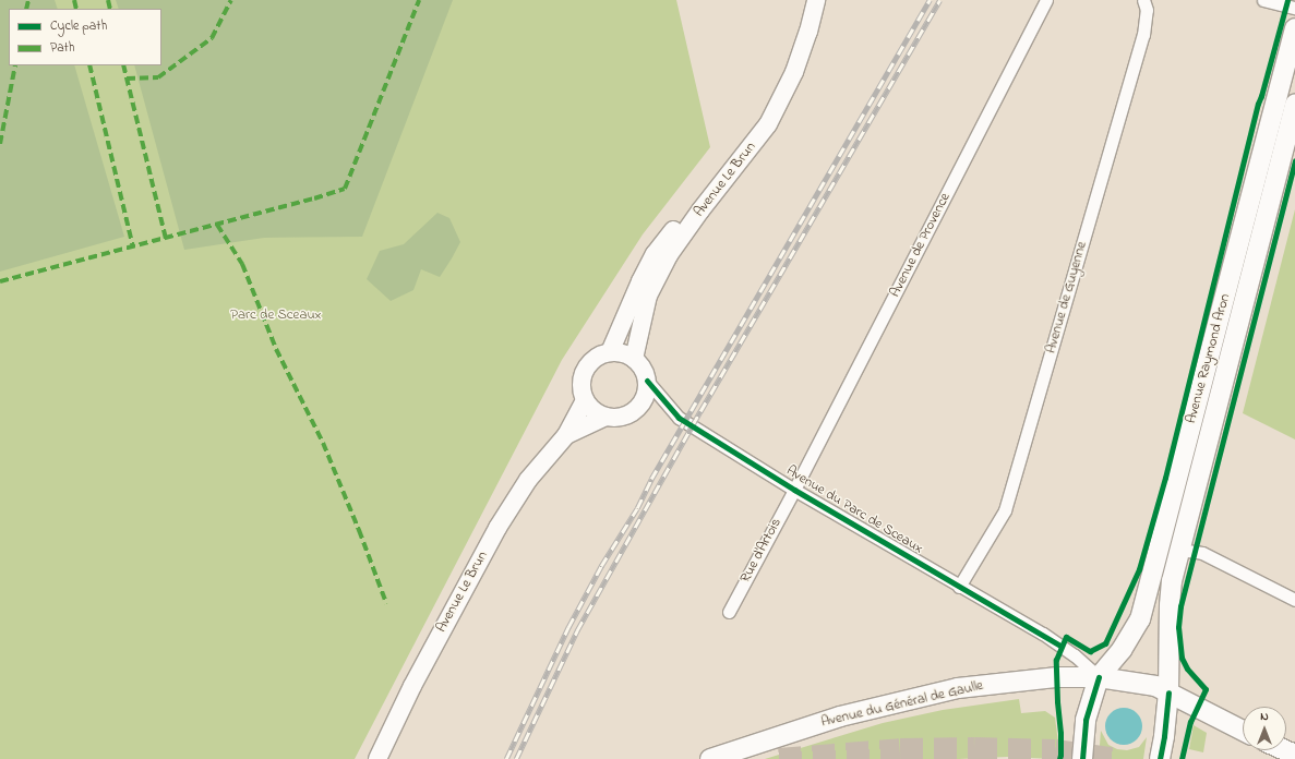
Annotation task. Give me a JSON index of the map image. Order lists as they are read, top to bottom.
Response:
{
  "streets": {
    "main road": ["Avenue Le Brun", "Avenue Raymond Aron", "Avenue du Général de Gaulle"],
    "street": [
      "Avenue de Provence",
      "Avenue de Guyenne",
      "Avenue du Parc de Sceaux",
      "Rue d'Artois"
    ]
  },
  "crossings": [
    ["Avenue Le Brun", "Avenue du Parc de Sceaux"],
    ["Avenue de Provence", "Avenue du Parc de Sceaux"],
    ["Avenue de Provence", "Rue d'Artois"],
    ["Avenue de Guyenne", "Avenue du Parc de Sceaux"],
    ["Avenue Raymond Aron", "Avenue du Parc de Sceaux"],
    ["Avenue Raymond Aron", "Avenue du Général de Gaulle"],
    ["Avenue du Parc de Sceaux", "Rue d'Artois"],
    ["Avenue du Parc de Sceaux", "Avenue du Général de Gaulle"]
  ],
  "parks": ["Parc de Sceaux"],
  "legend": ["Cycle path", "Path"],
  "north": "top"
}
